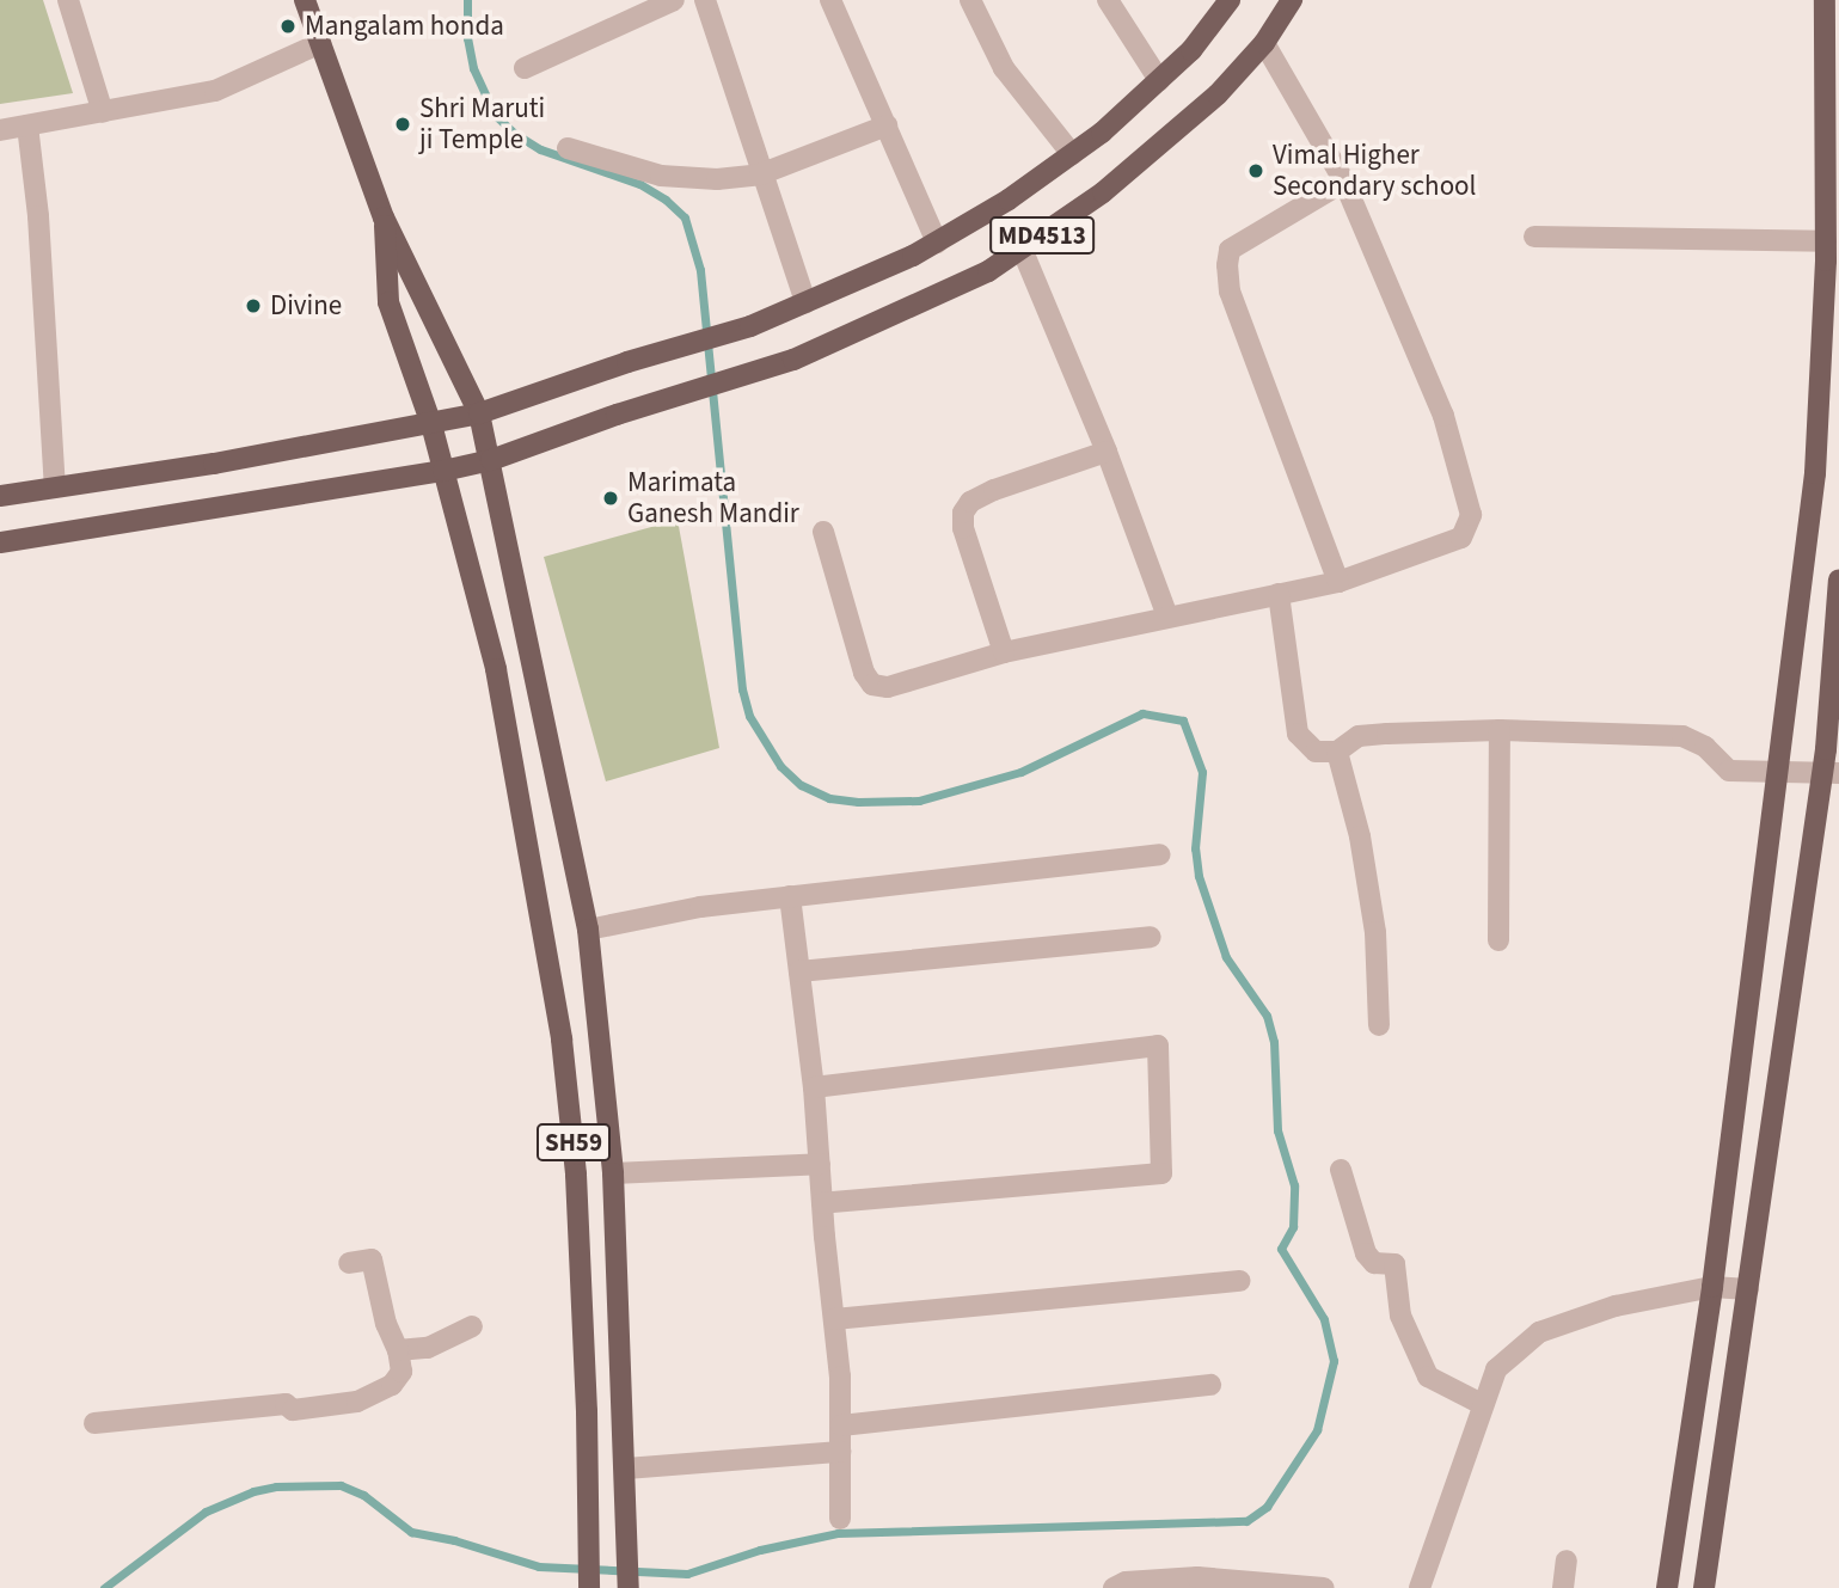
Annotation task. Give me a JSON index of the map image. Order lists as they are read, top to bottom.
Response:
{
  "streets": {
    "main road": ["MD4513", "SH59"]
  },
  "crossings": [
    ["MD4513", "SH59"]
  ],
  "places": [
    "Mangalam honda",
    "Shri Maruti ji Temple",
    "Vimal Higher Secondary school",
    "Divine",
    "Marimata Ganesh Mandir"
  ]
}
